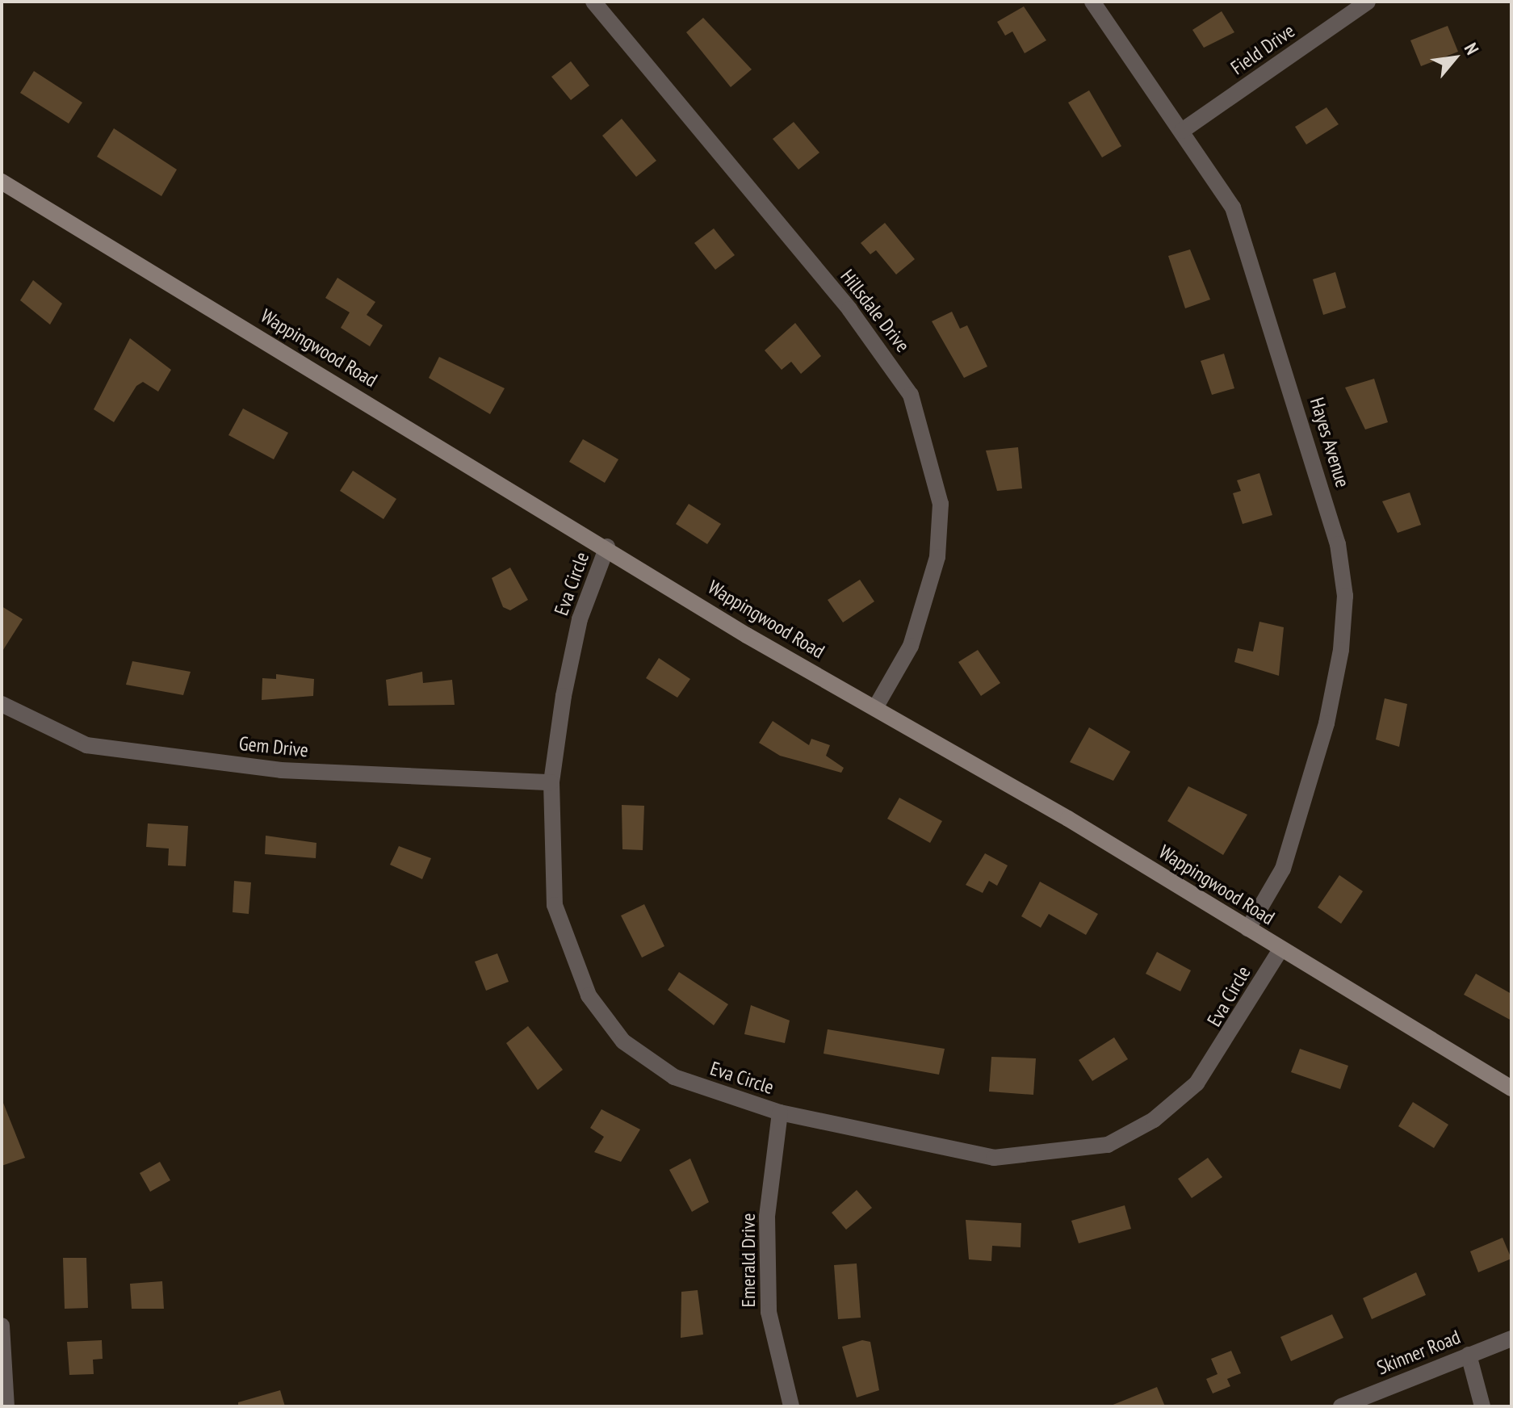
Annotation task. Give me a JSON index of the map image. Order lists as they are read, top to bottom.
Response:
{
  "streets": {
    "main road": ["Wappingwood Road"],
    "street": [
      "Field Drive",
      "Hillsdale Drive",
      "Hayes Avenue",
      "Eva Circle",
      "Gem Drive",
      "Emerald Drive",
      "Skinner Road"
    ]
  },
  "crossings": [
    ["Field Drive", "Hayes Avenue"],
    ["Hillsdale Drive", "Wappingwood Road"],
    ["Wappingwood Road", "Hayes Avenue"],
    ["Wappingwood Road", "Eva Circle"],
    ["Eva Circle", "Gem Drive"],
    ["Eva Circle", "Emerald Drive"]
  ],
  "north": "top right"
}
